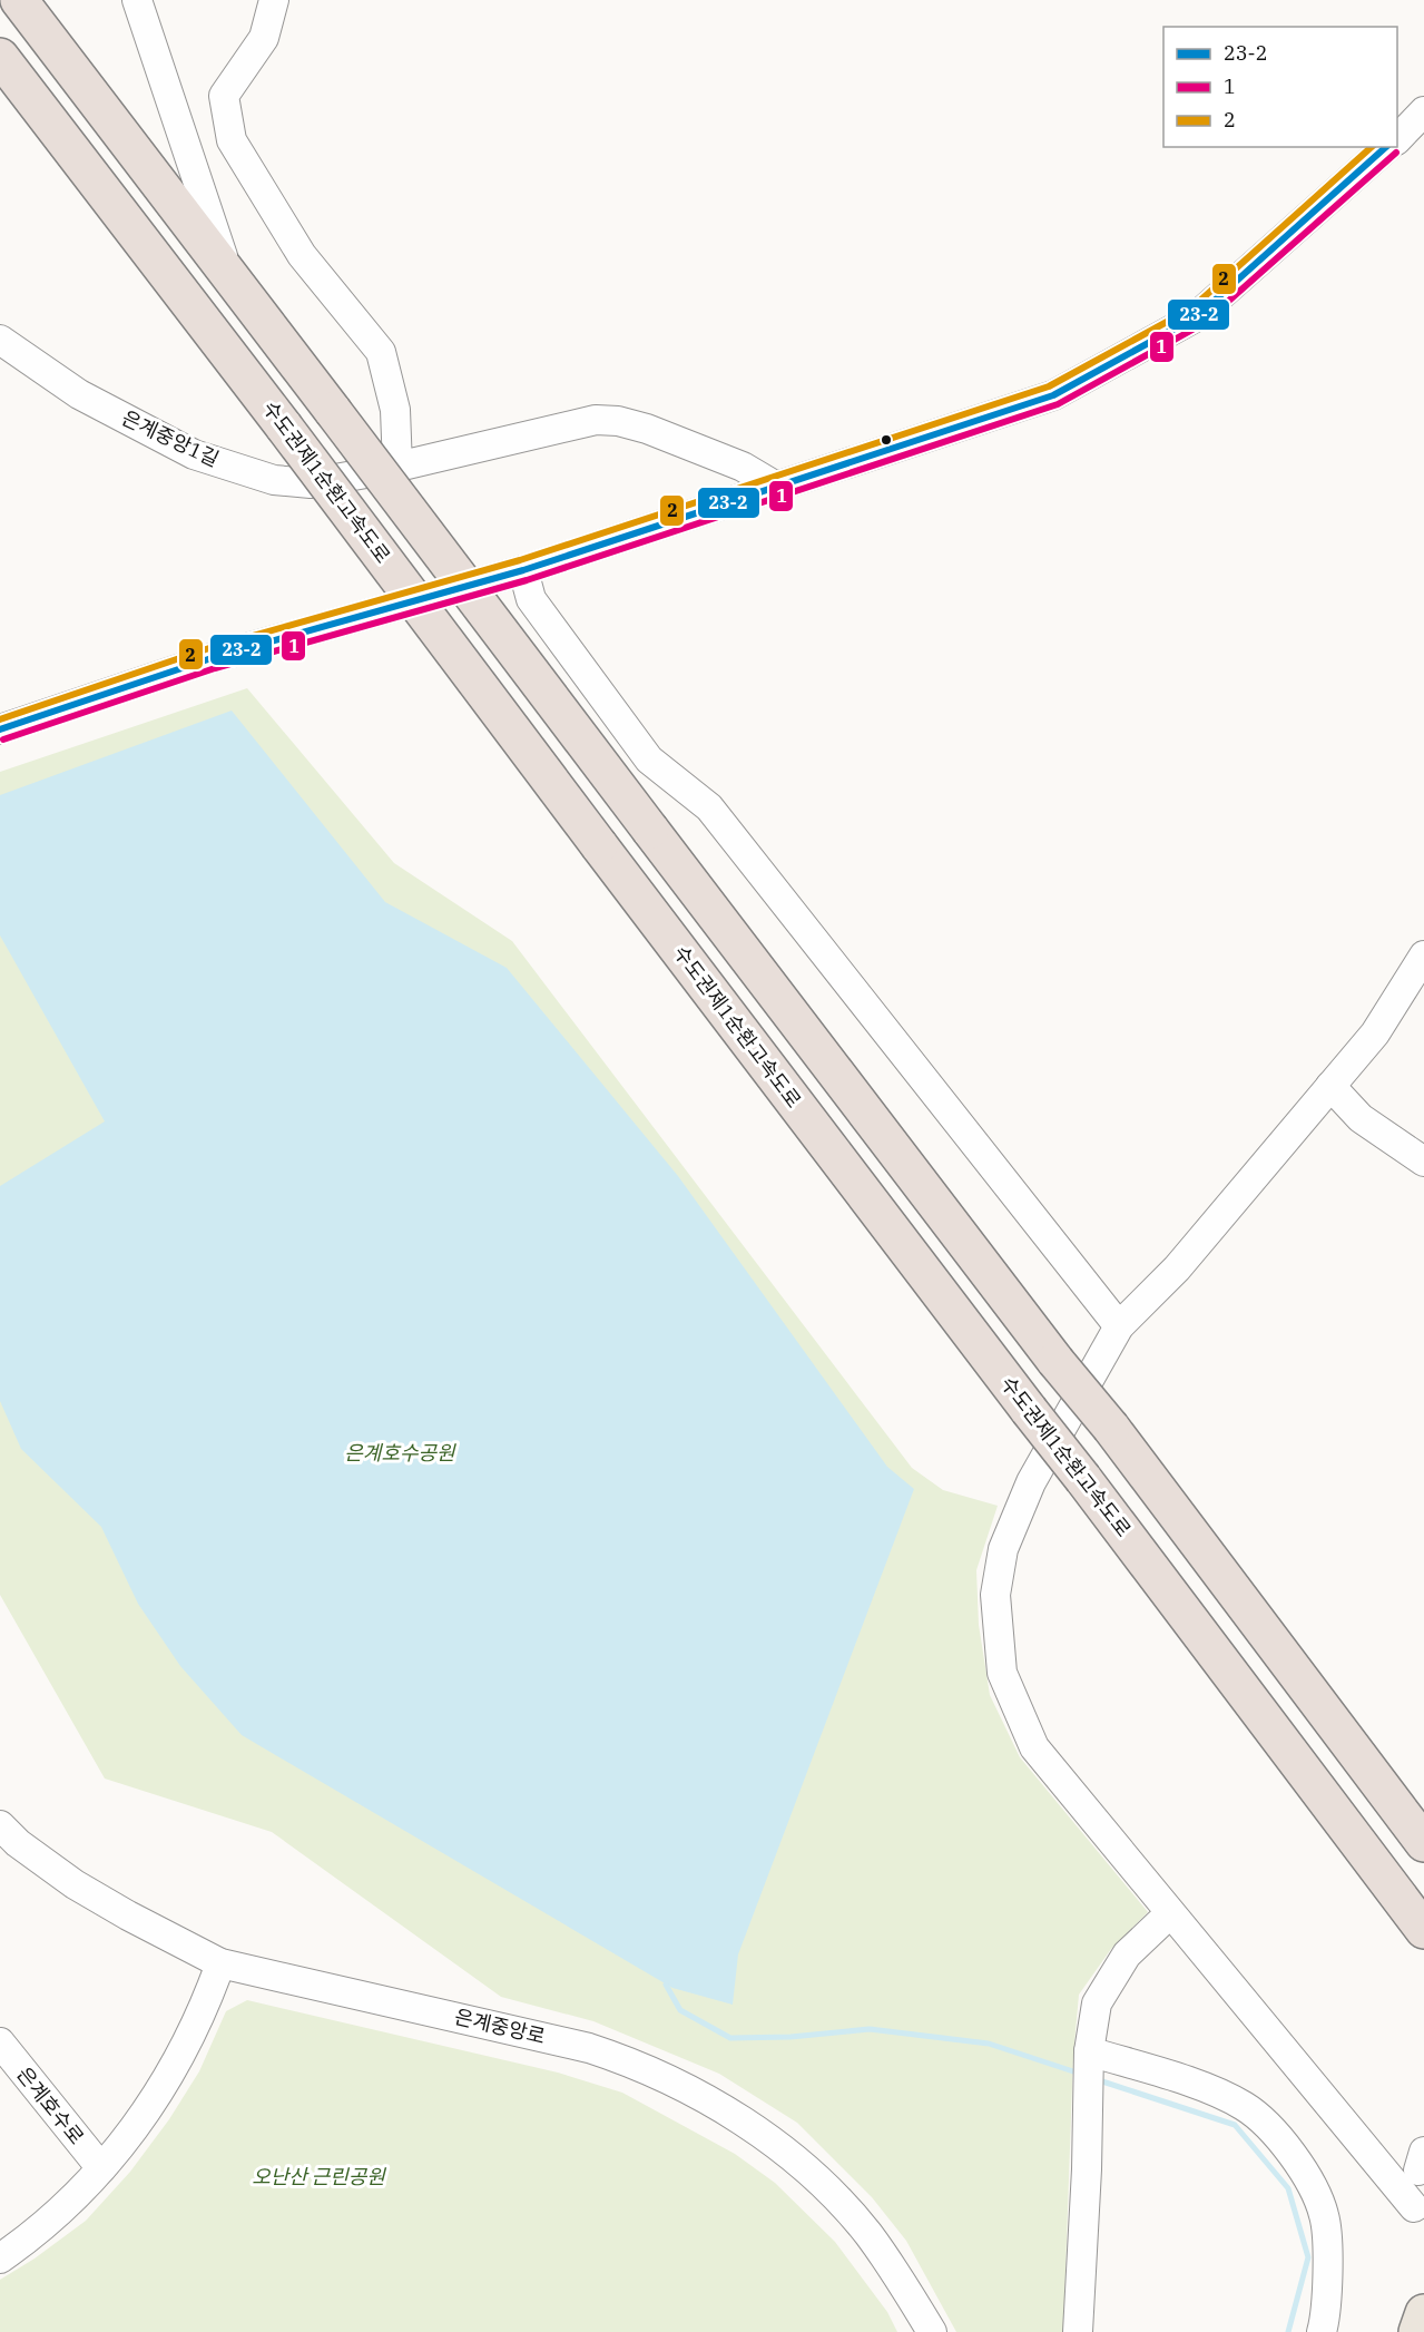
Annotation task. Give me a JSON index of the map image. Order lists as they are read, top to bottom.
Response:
{
  "streets": {
    "highway": ["수도권제1순환고속도로"],
    "street": ["은계중앙1길", "은계중앙로", "은계호수로"]
  },
  "parks": ["은계호수공원", "오난산 근린공원"],
  "lines": ["transit line 23-2", "transit line 2", "transit line 1"],
  "legend": ["23-2", "1", "2"]
}
